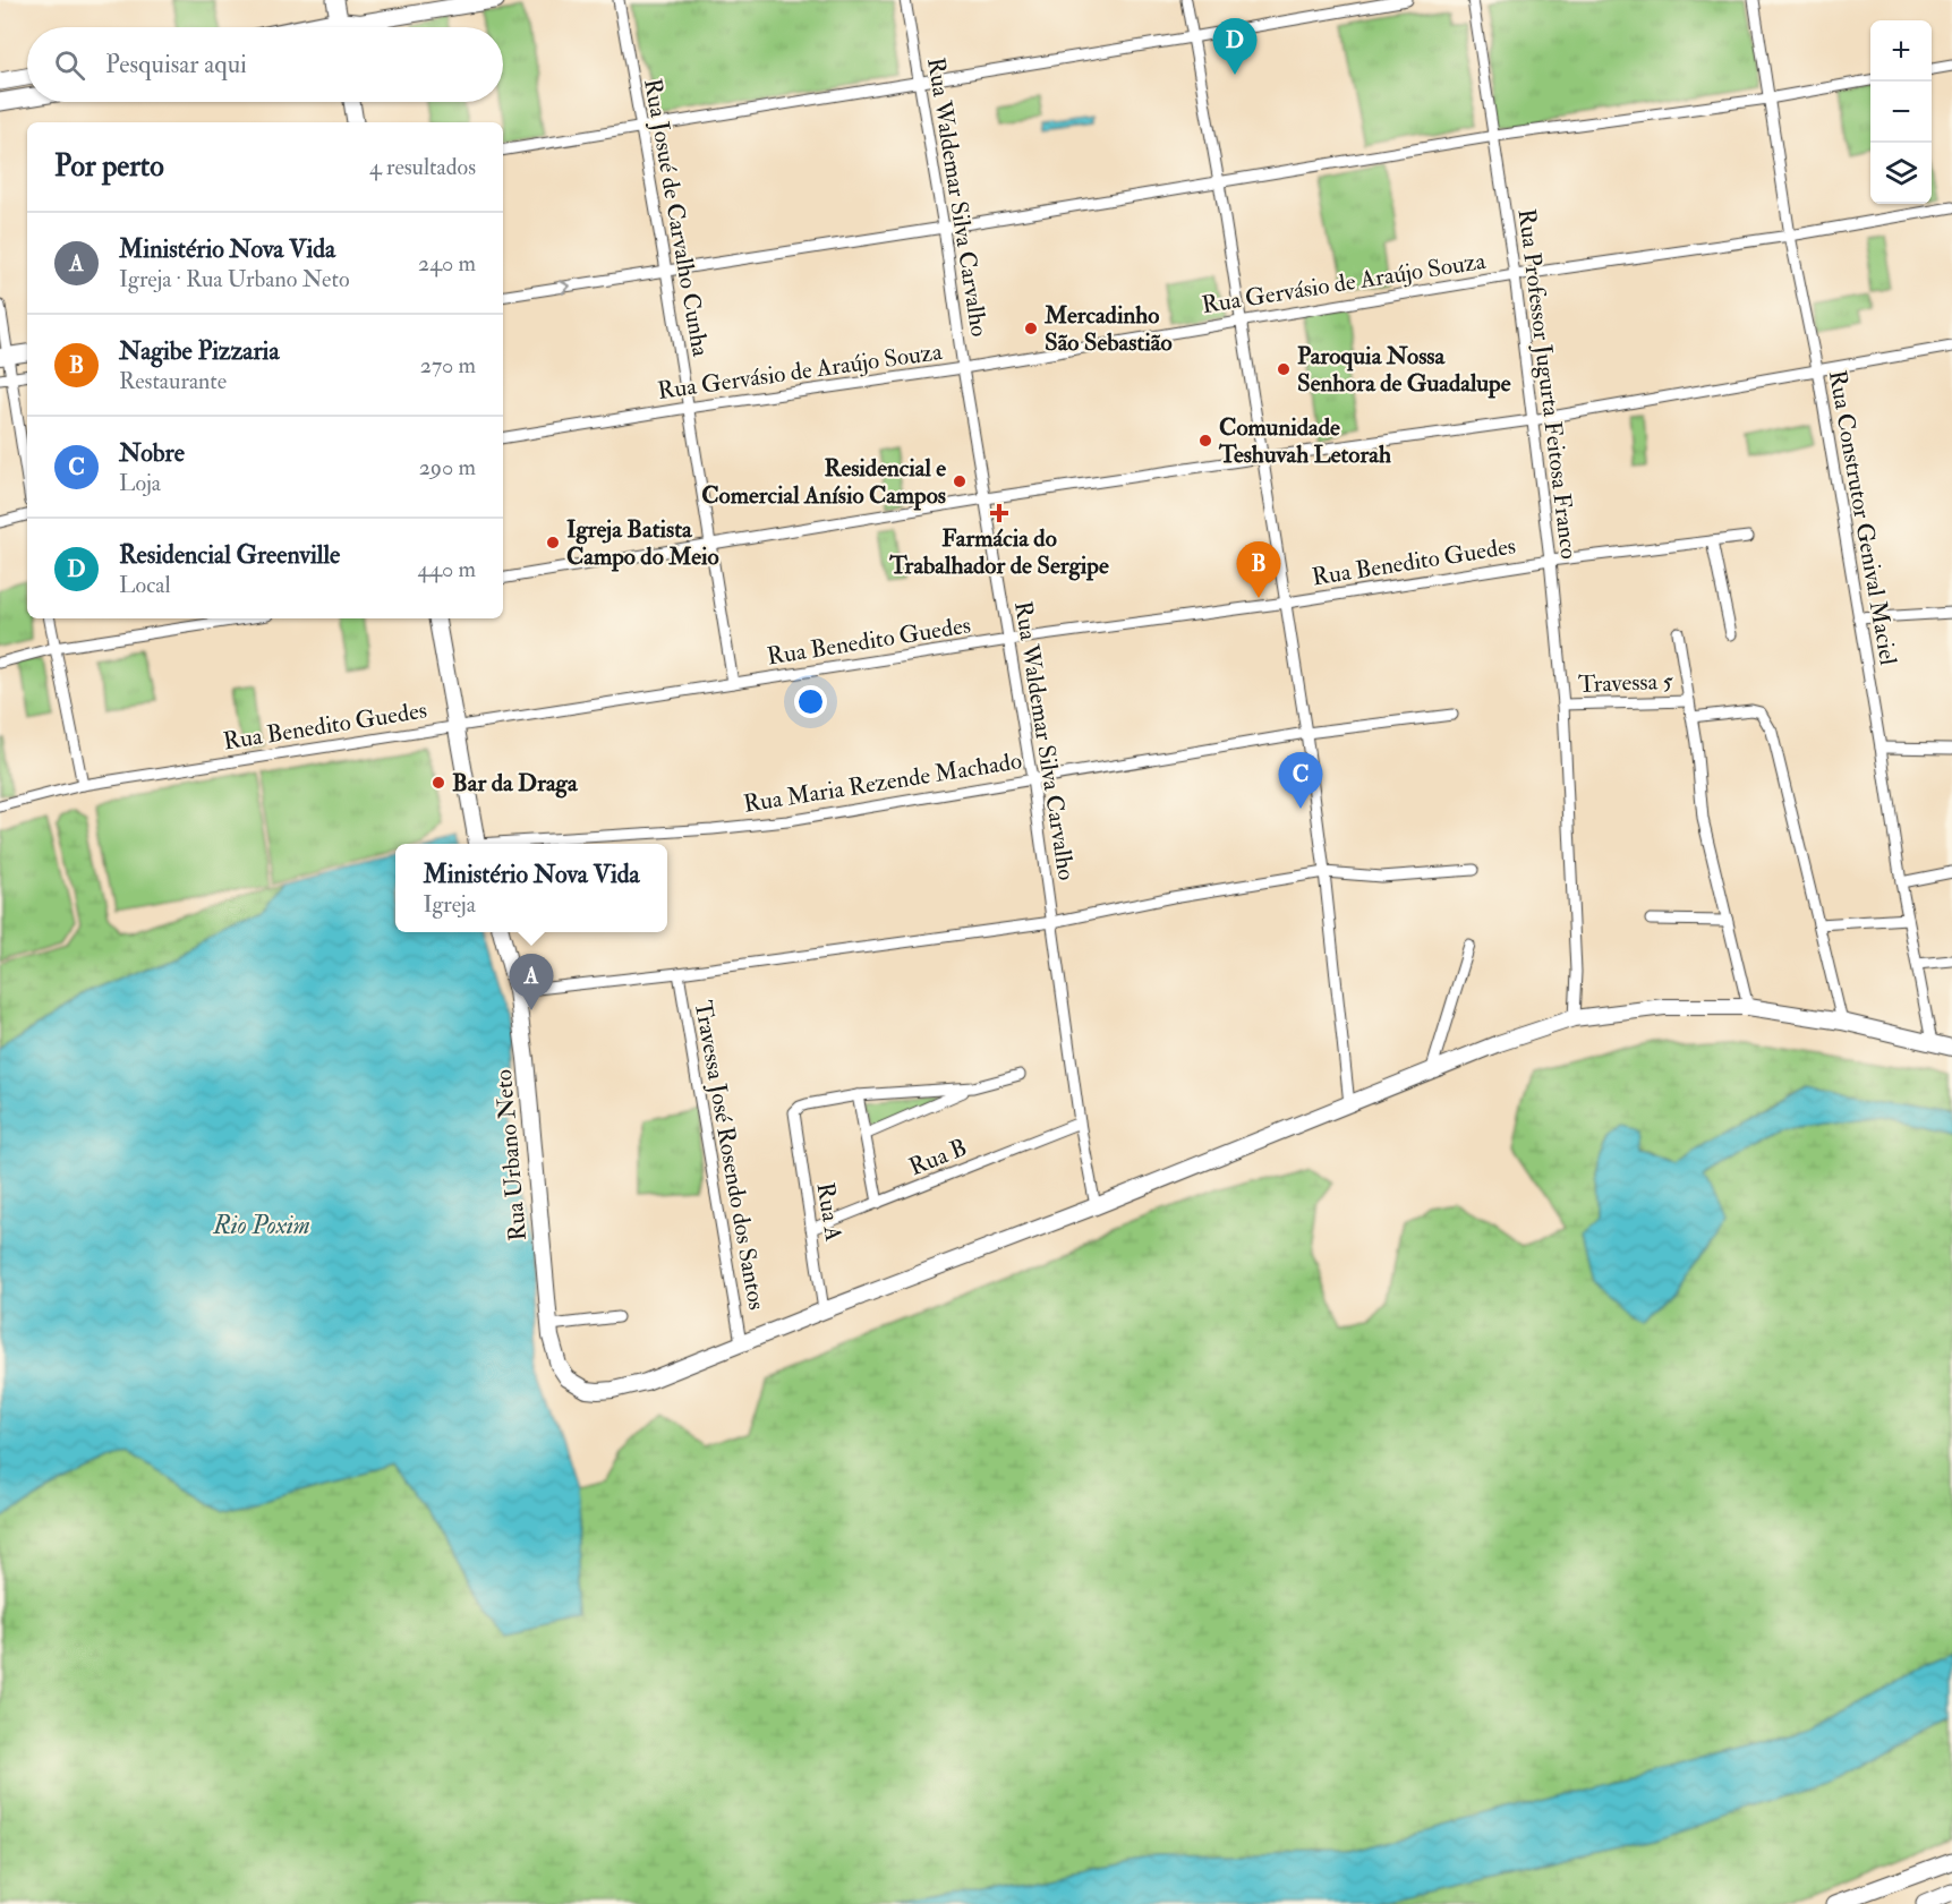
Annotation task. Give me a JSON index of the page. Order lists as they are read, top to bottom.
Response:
{
  "streets": {
    "street": [
      "Rua Waldemar Silva Carvalho",
      "Rua Josué de Carvalho Cunha",
      "Rua Gervásio de Araújo Souza",
      "Rua Professor Jugurta Feitosa Franco",
      "Rua Construtor Genival Maciel",
      "Rua Benedito Guedes",
      "Travessa 5",
      "Rua Maria Rezende Machado",
      "Rua Urbano Neto",
      "Travessa José Rosendo dos Santos",
      "Rua B",
      "Rua A"
    ]
  },
  "crossings": [
    ["Rua Waldemar Silva Carvalho", "Rua Gervásio de Araújo Souza"],
    ["Rua Waldemar Silva Carvalho", "Rua Benedito Guedes"],
    ["Rua Waldemar Silva Carvalho", "Rua Maria Rezende Machado"],
    ["Rua Waldemar Silva Carvalho", "Rua B"],
    ["Rua Josué de Carvalho Cunha", "Rua Gervásio de Araújo Souza"],
    ["Rua Josué de Carvalho Cunha", "Rua Benedito Guedes"],
    ["Rua Gervásio de Araújo Souza", "Rua Professor Jugurta Feitosa Franco"],
    ["Rua Gervásio de Araújo Souza", "Rua Construtor Genival Maciel"],
    ["Rua Professor Jugurta Feitosa Franco", "Rua Benedito Guedes"],
    ["Rua Professor Jugurta Feitosa Franco", "Travessa 5"],
    ["Rua Urbano Neto", "Travessa José Rosendo dos Santos"],
    ["Rua B", "Rua A"]
  ],
  "water": ["Rio Poxim"],
  "places": {
    "other": [
      "Mercadinho São Sebastião",
      "Paroquia Nossa Senhora de Guadalupe",
      "Comunidade Teshuvah Letorah",
      "Residencial e Comercial Anísio Campos",
      "Igreja Batista Campo do Meio",
      "Bar da Draga"
    ],
    "health": ["Farmácia do Trabalhador de Sergipe"]
  },
  "page": {
    "pins": [
      "D",
      "B",
      "C",
      "A"
    ],
    "map_buttons": ["+", "−"],
    "search": "Pesquisar aqui",
    "heading": ["Por perto", "4 resultados"],
    "list": [
      {
        "mark": "A",
        "name": "Ministério Nova Vida",
        "note": "Igreja · Rua Urbano Neto",
        "value": "240 m"
      },
      {
        "mark": "B",
        "name": "Nagibe Pizzaria",
        "note": "Restaurante",
        "value": "270 m"
      },
      {
        "mark": "C",
        "name": "Nobre",
        "note": "Loja",
        "value": "290 m"
      },
      {
        "mark": "D",
        "name": "Residencial Greenville",
        "note": "Local",
        "value": "440 m"
      }
    ],
    "popup": ["Ministério Nova Vida", "Igreja"]
  }
}
